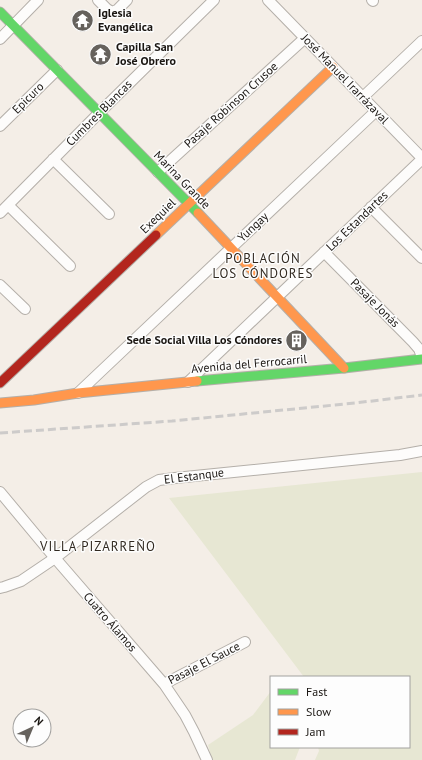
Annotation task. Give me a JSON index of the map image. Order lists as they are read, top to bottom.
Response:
{
  "streets": {
    "street": [
      "José Manuel Irarrázaval",
      "Epicuro",
      "Pasaje Robinson Crusoe",
      "Cumbres Blancas",
      "Marina Grande",
      "Exequiel",
      "Los Estandartes",
      "Yungay",
      "Pasaje Jonás",
      "Avenida del Ferrocarril",
      "El Estanque",
      "Cuatro Álamos",
      "Pasaje El Sauce"
    ]
  },
  "crossings": [
    ["José Manuel Irarrázaval", "Pasaje Robinson Crusoe"],
    ["José Manuel Irarrázaval", "Exequiel"],
    ["José Manuel Irarrázaval", "Los Estandartes"],
    ["José Manuel Irarrázaval", "Yungay"],
    ["Epicuro", "Marina Grande"],
    ["Pasaje Robinson Crusoe", "Marina Grande"],
    ["Cumbres Blancas", "Marina Grande"],
    ["Marina Grande", "Exequiel"],
    ["Marina Grande", "Los Estandartes"],
    ["Marina Grande", "Yungay"],
    ["Marina Grande", "Avenida del Ferrocarril"],
    ["Los Estandartes", "Pasaje Jonás"],
    ["Los Estandartes", "Avenida del Ferrocarril"],
    ["Yungay", "Avenida del Ferrocarril"],
    ["Pasaje Jonás", "Avenida del Ferrocarril"],
    ["El Estanque", "Cuatro Álamos"],
    ["Cuatro Álamos", "Pasaje El Sauce"]
  ],
  "districts": ["POBLACIÓN LOS CÓNDORES", "VILLA PIZARREÑO"],
  "places": {
    "temple": ["Iglesia Evangélica", "Capilla San José Obrero"],
    "building": ["Sede Social Villa Los Cóndores"]
  },
  "legend": ["Fast", "Slow", "Jam"],
  "north": "top right"
}
